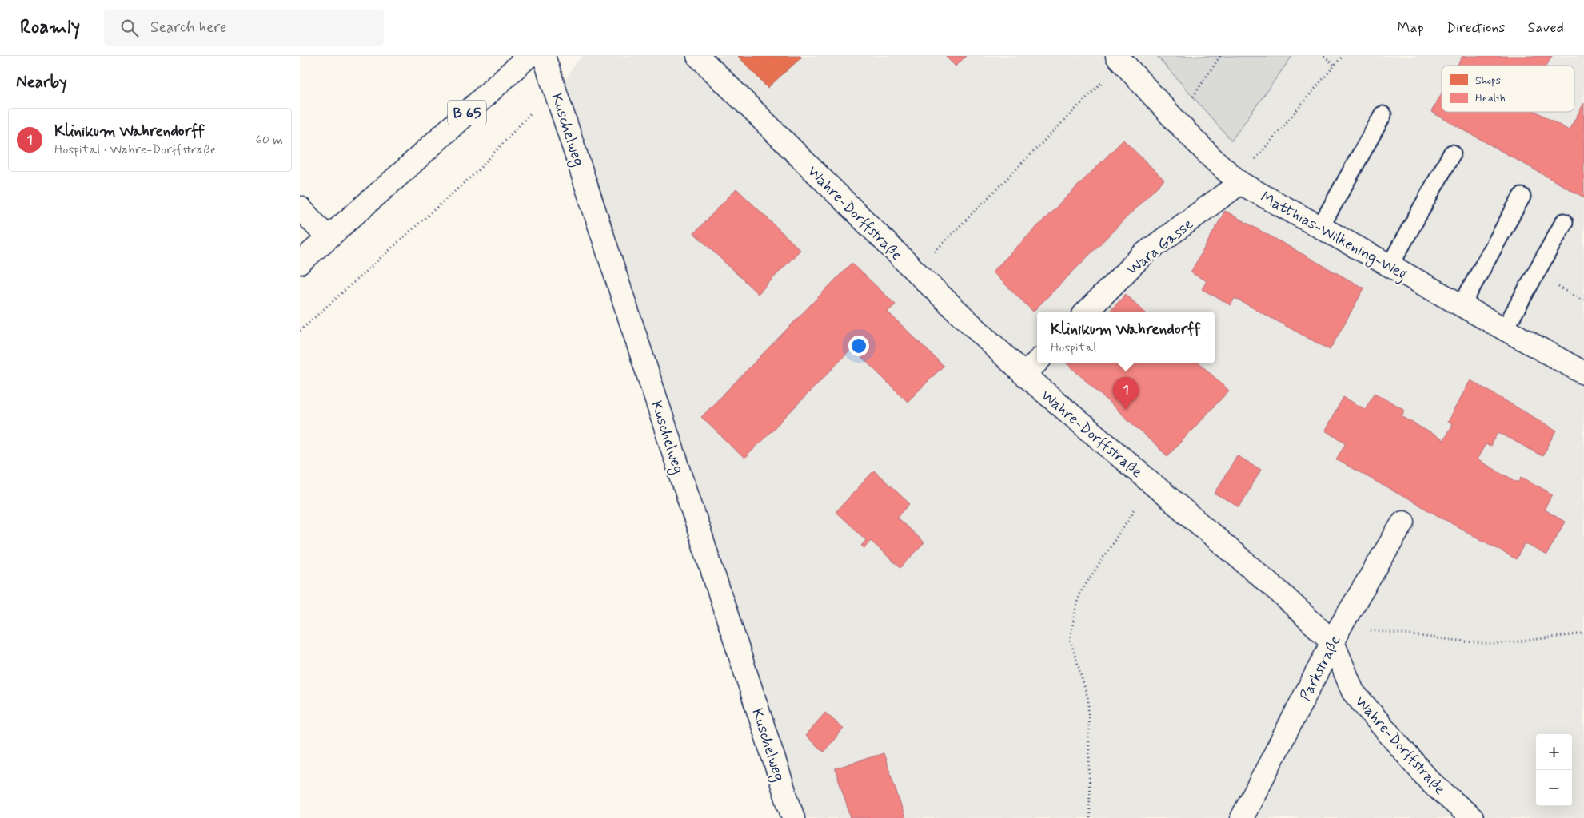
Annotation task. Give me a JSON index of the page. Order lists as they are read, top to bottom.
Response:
{
  "streets": {
    "street": [
      "B 65",
      "Kuschelweg",
      "Wahre-Dorffstraße",
      "Matthias-Wilkening-Weg",
      "Wara Gasse",
      "Parkstraße"
    ]
  },
  "crossings": [
    ["Wahre-Dorffstraße", "Parkstraße"],
    ["Matthias-Wilkening-Weg", "Wara Gasse"]
  ],
  "legend": ["Shops", "Health"],
  "page": {
    "header": "Roamly",
    "search": "Search here",
    "nav": ["Map", "Directions", "Saved"],
    "heading": "Nearby",
    "list": [
      {
        "mark": "1",
        "name": "Klinikum Wahrendorff",
        "note": "Hospital · Wahre-Dorffstraße",
        "value": "60 m"
      }
    ],
    "popup": ["Klinikum Wahrendorff", "Hospital"],
    "pins": "1",
    "map_buttons": ["+", "−"]
  }
}
